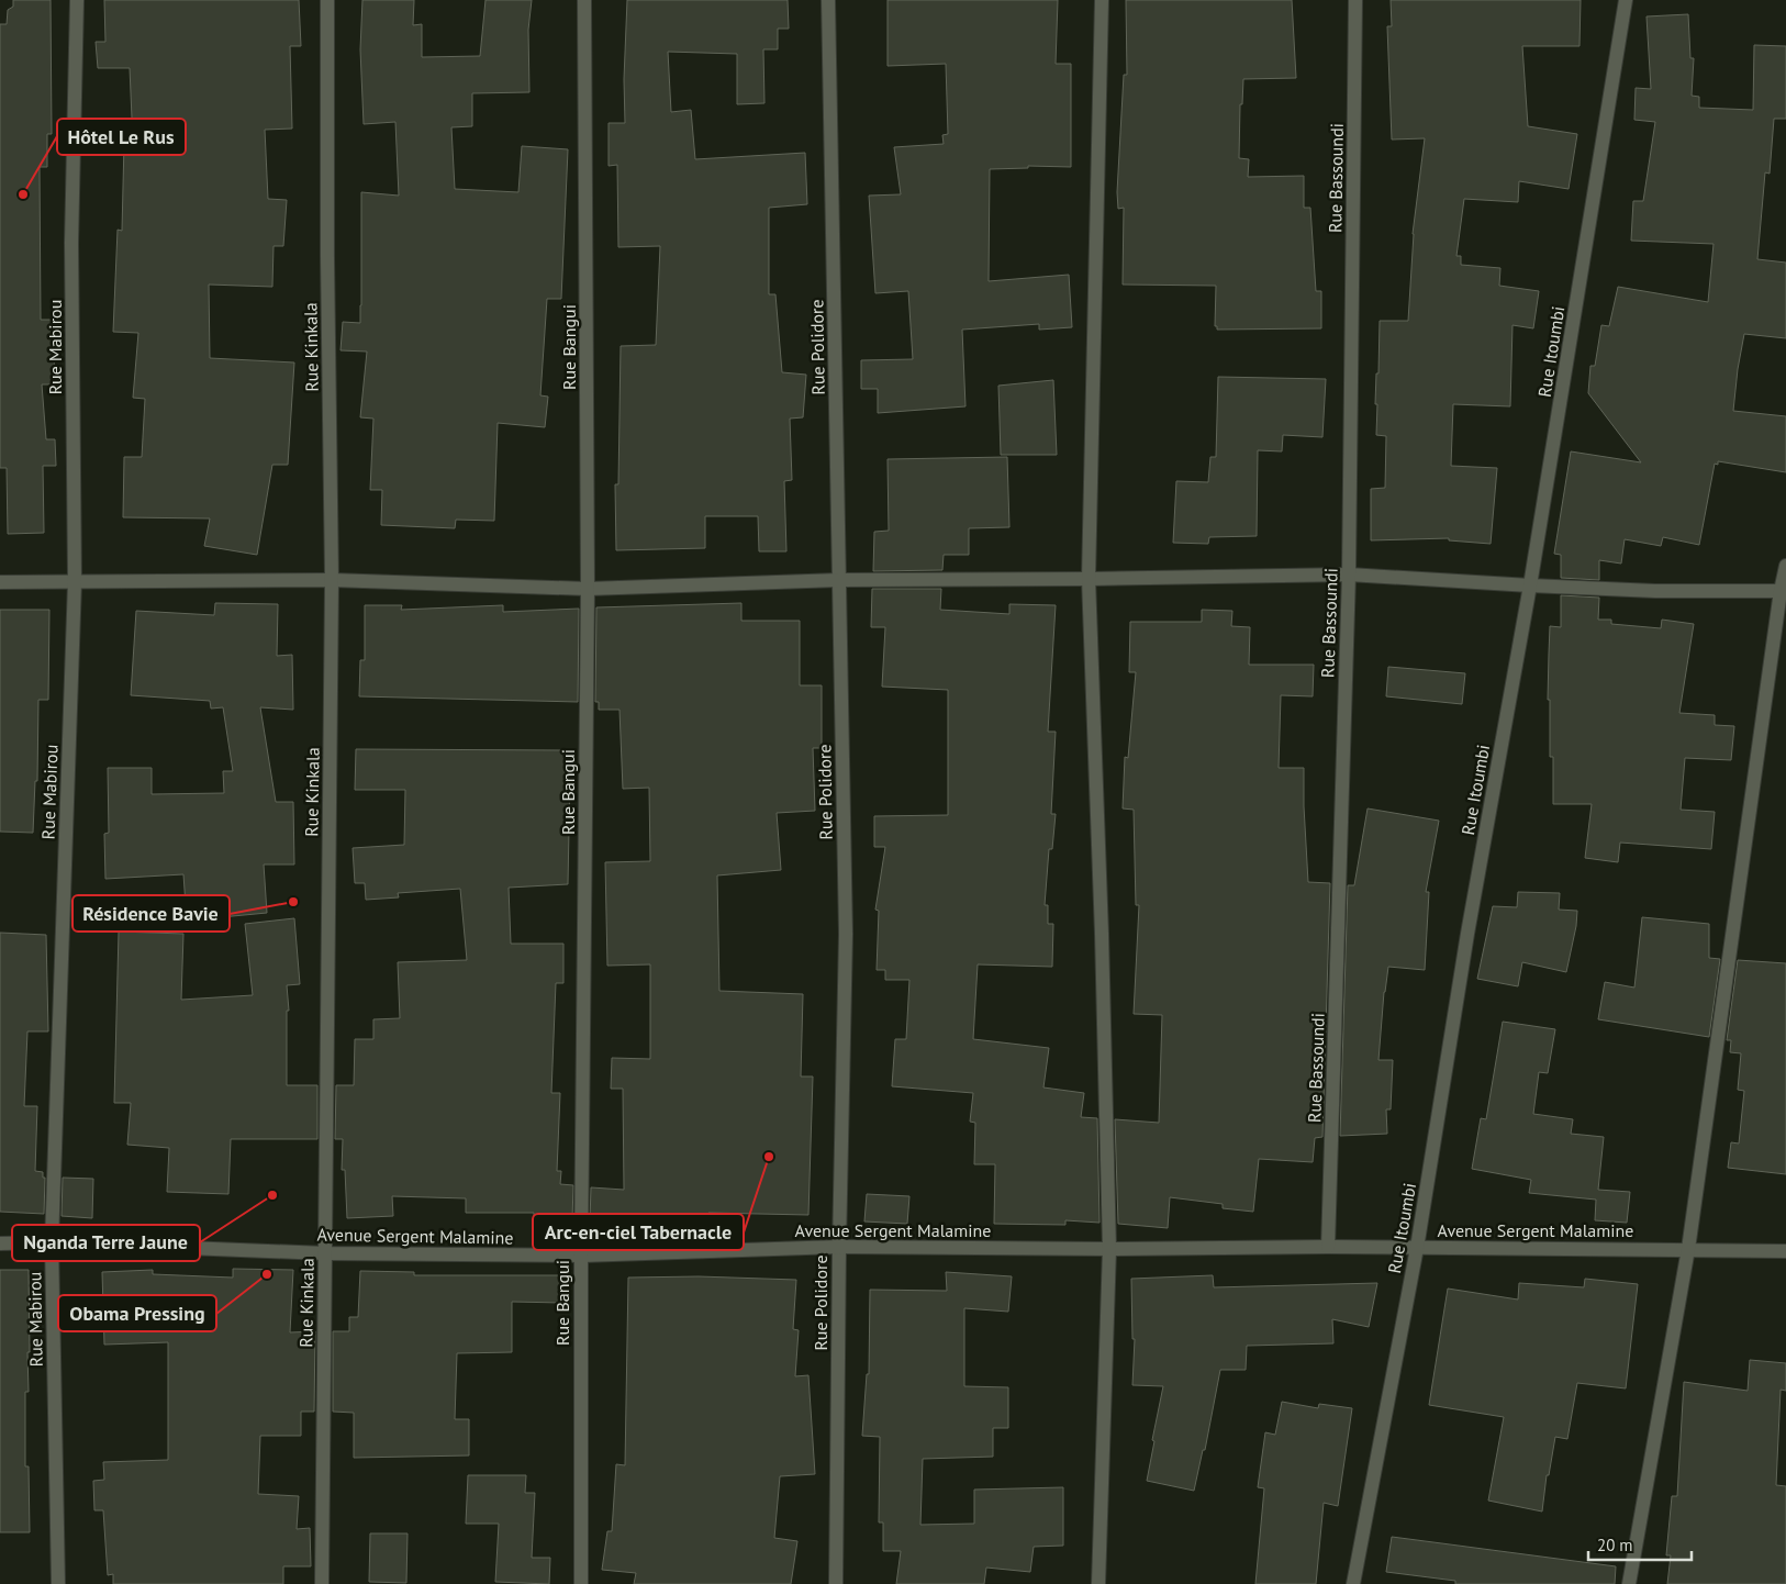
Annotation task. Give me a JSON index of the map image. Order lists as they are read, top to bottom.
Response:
{
  "streets": {
    "street": [
      "Rue Bassoundi",
      "Rue Mabirou",
      "Rue Kinkala",
      "Rue Bangui",
      "Rue Polidore",
      "Rue Itoumbi",
      "Avenue Sergent Malamine"
    ]
  },
  "crossings": [
    ["Rue Bassoundi", "Avenue Sergent Malamine"],
    ["Rue Mabirou", "Avenue Sergent Malamine"],
    ["Rue Kinkala", "Avenue Sergent Malamine"],
    ["Rue Bangui", "Avenue Sergent Malamine"],
    ["Rue Polidore", "Avenue Sergent Malamine"],
    ["Rue Itoumbi", "Avenue Sergent Malamine"]
  ],
  "places": [
    "Hôtel Le Rus",
    "Résidence Bavie",
    "Arc-en-ciel Tabernacle",
    "Nganda Terre Jaune",
    "Obama Pressing"
  ],
  "scale_bar": "20 m"
}
